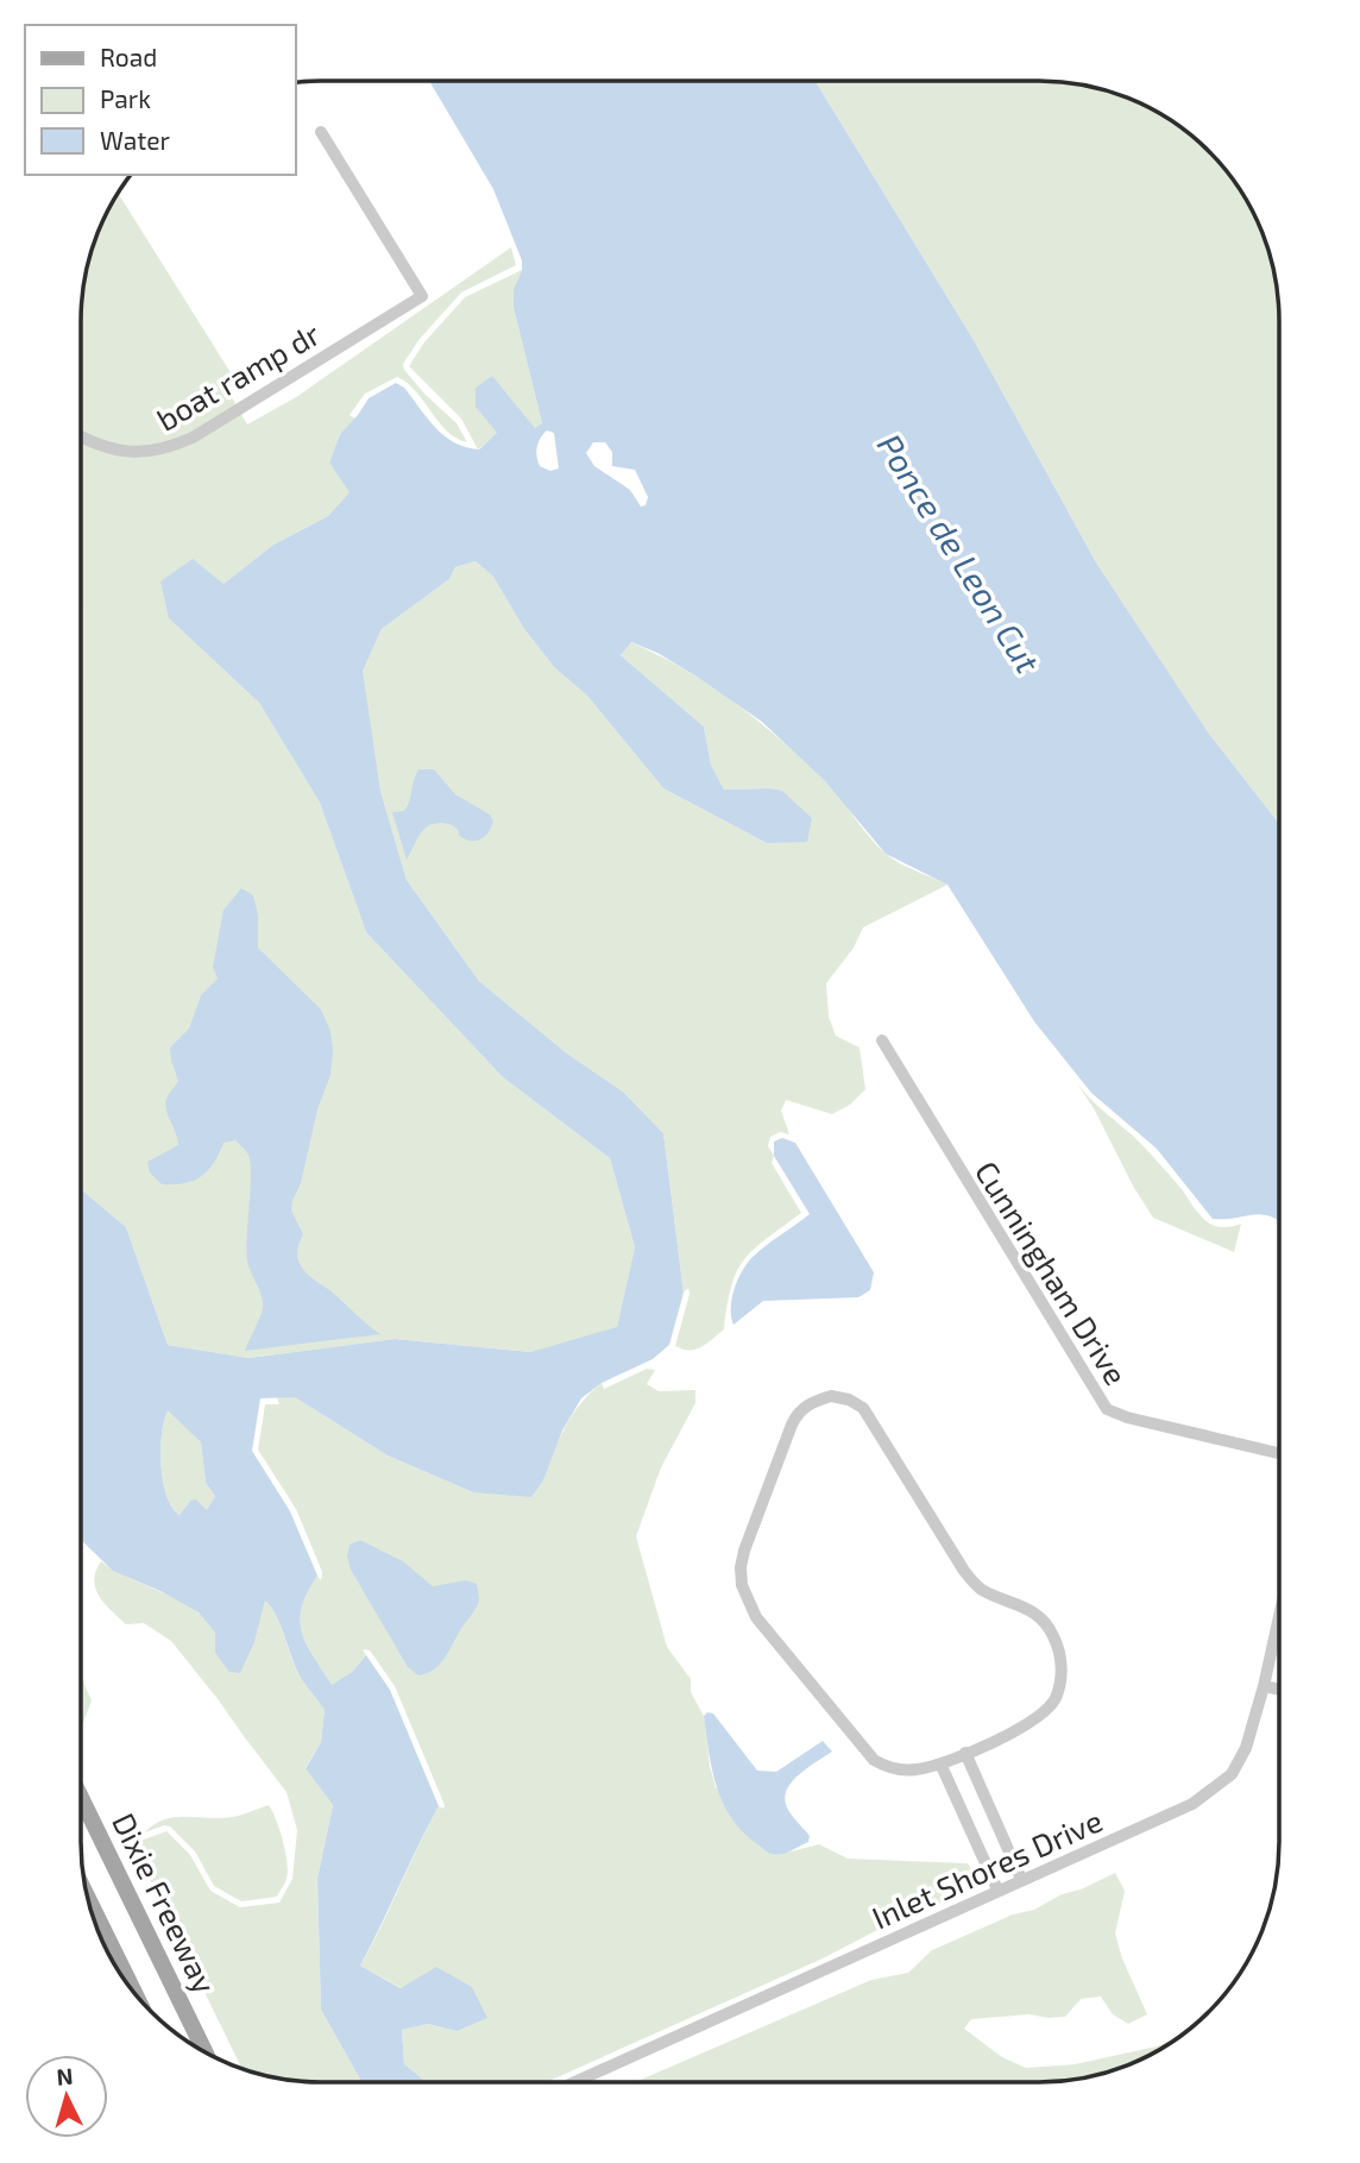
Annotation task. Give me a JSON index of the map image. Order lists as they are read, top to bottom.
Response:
{
  "streets": {
    "main road": ["Dixie Freeway"],
    "street": ["boat ramp dr", "Cunningham Drive", "Inlet Shores Drive"]
  },
  "water": ["Ponce de Leon Cut"],
  "legend": ["Road", "Park", "Water"],
  "north": "top"
}
